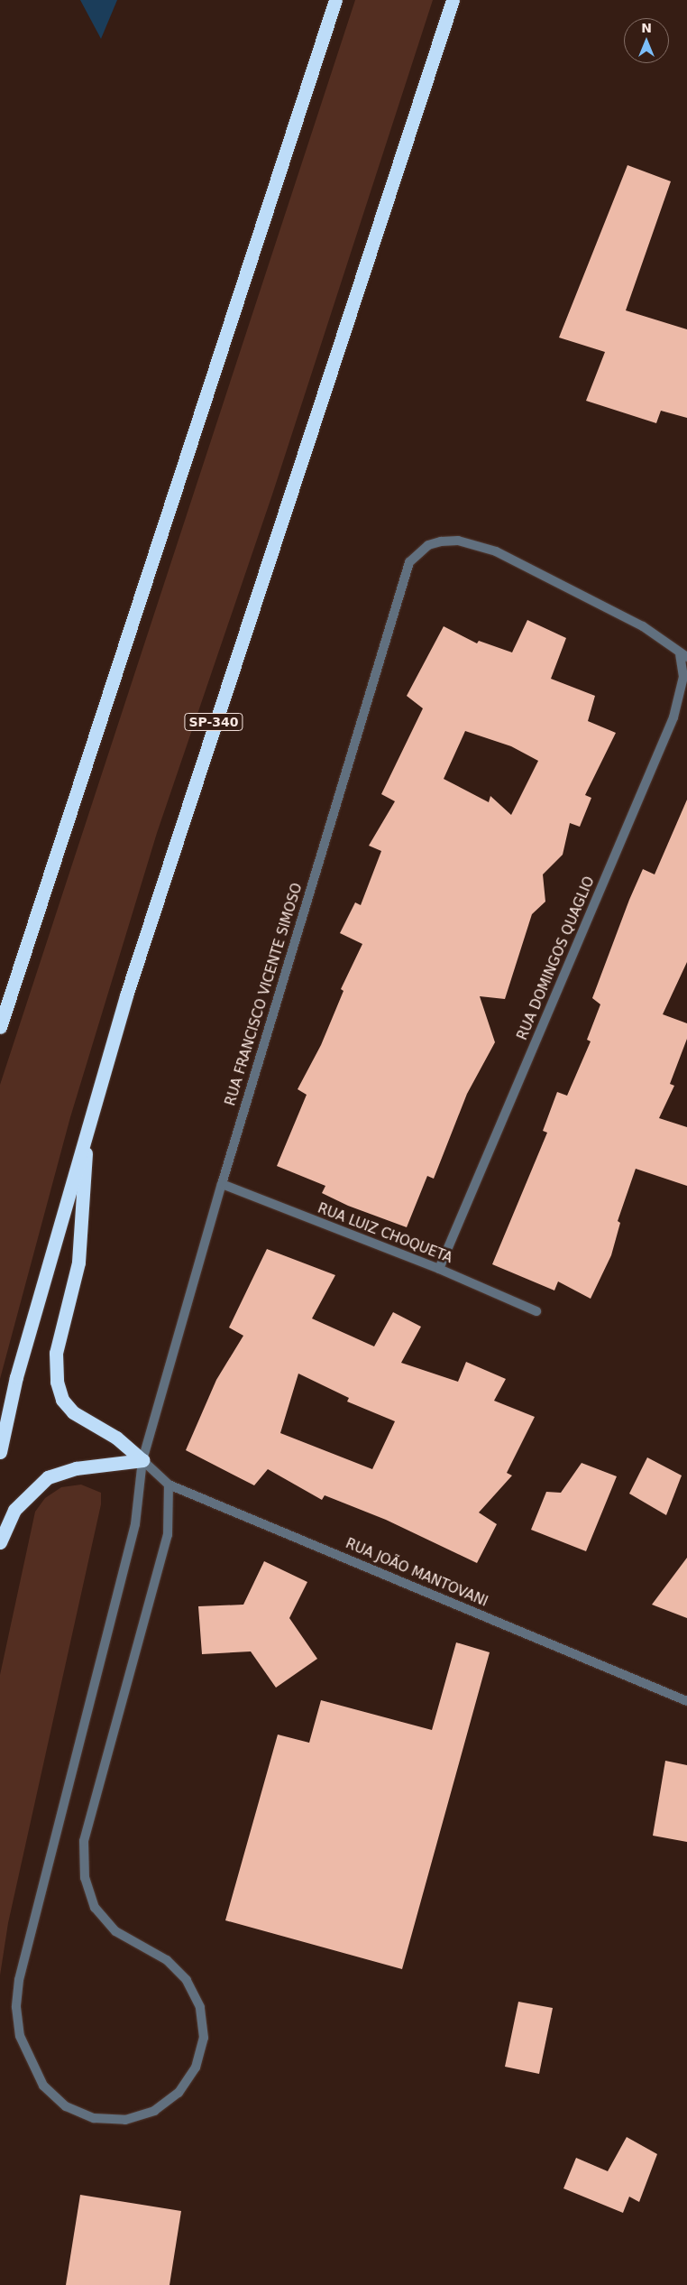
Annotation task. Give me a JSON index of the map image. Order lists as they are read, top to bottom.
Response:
{
  "streets": {
    "highway": ["SP-340"],
    "street": [
      "RUA DOMINGOS QUAGLIO",
      "RUA FRANCISCO VICENTE SIMOSO",
      "RUA LUIZ CHOQUETA",
      "RUA JOÃO MANTOVANI"
    ]
  },
  "crossings": [
    ["RUA DOMINGOS QUAGLIO", "RUA FRANCISCO VICENTE SIMOSO"],
    ["RUA DOMINGOS QUAGLIO", "RUA LUIZ CHOQUETA"],
    ["RUA FRANCISCO VICENTE SIMOSO", "RUA LUIZ CHOQUETA"],
    ["RUA FRANCISCO VICENTE SIMOSO", "RUA JOÃO MANTOVANI"]
  ],
  "north": "top"
}
